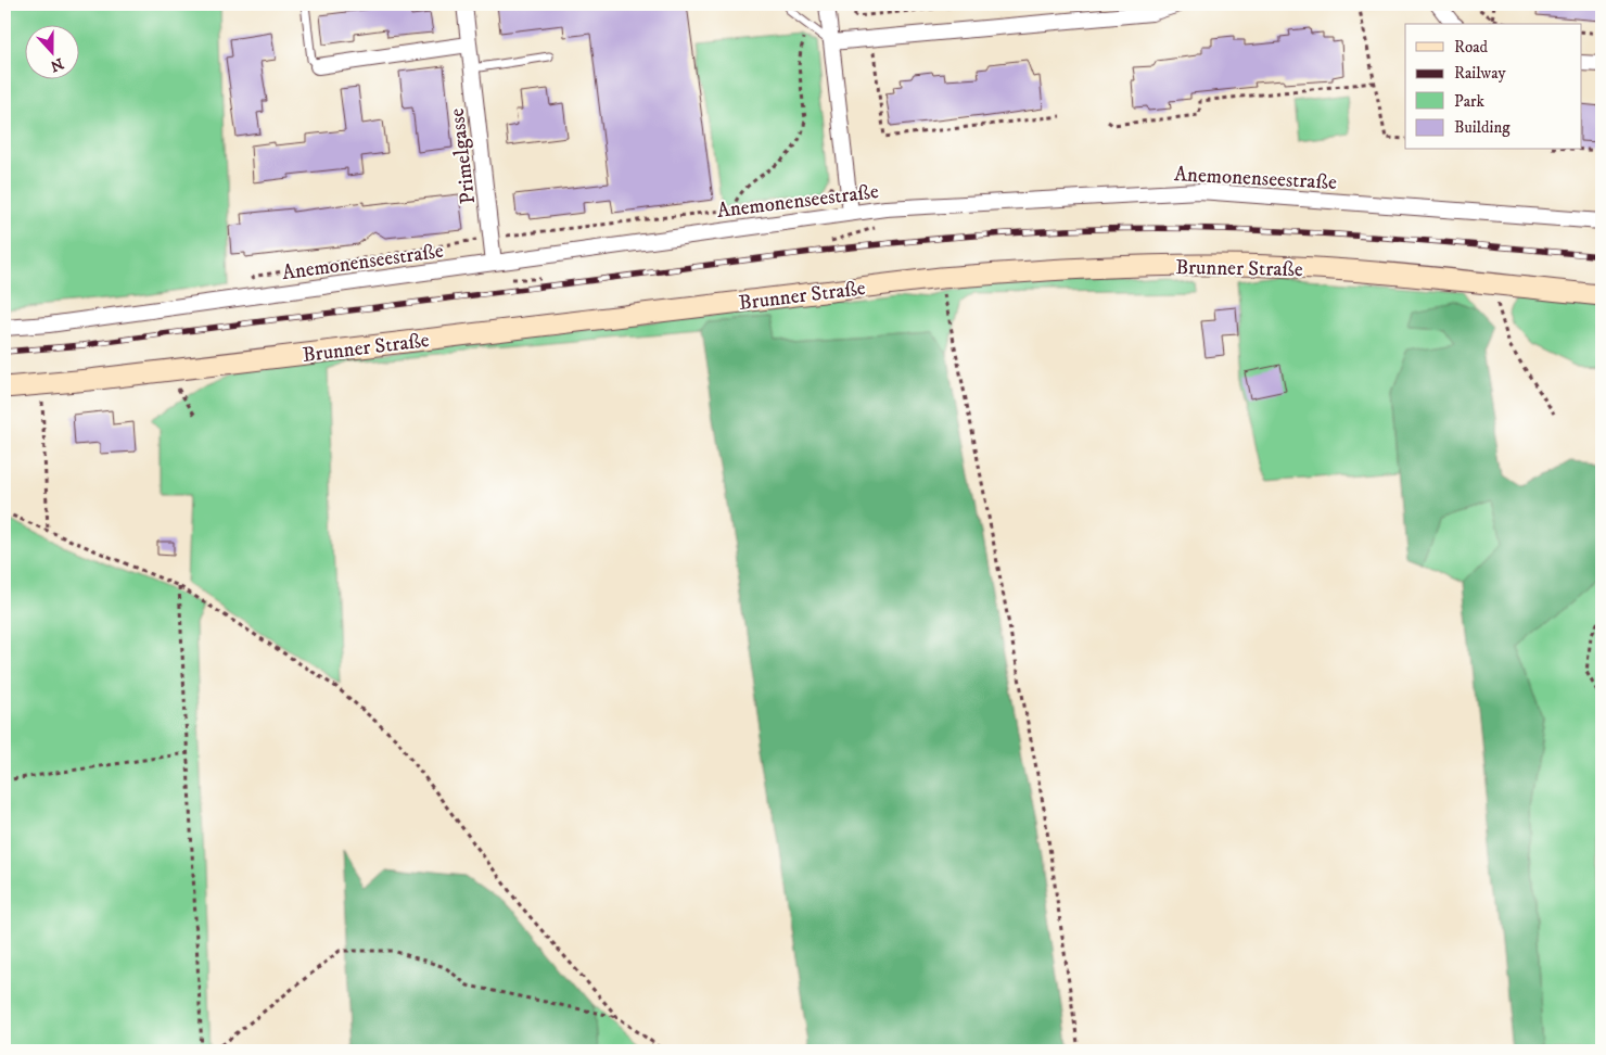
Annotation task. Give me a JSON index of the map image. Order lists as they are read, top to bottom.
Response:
{
  "streets": {
    "main road": ["Brunner Straße"],
    "street": ["Primelgasse", "Anemonenseestraße"]
  },
  "crossings": [
    ["Primelgasse", "Anemonenseestraße"]
  ],
  "legend": [
    "Road",
    "Railway",
    "Park",
    "Building"
  ],
  "north": "bottom"
}
